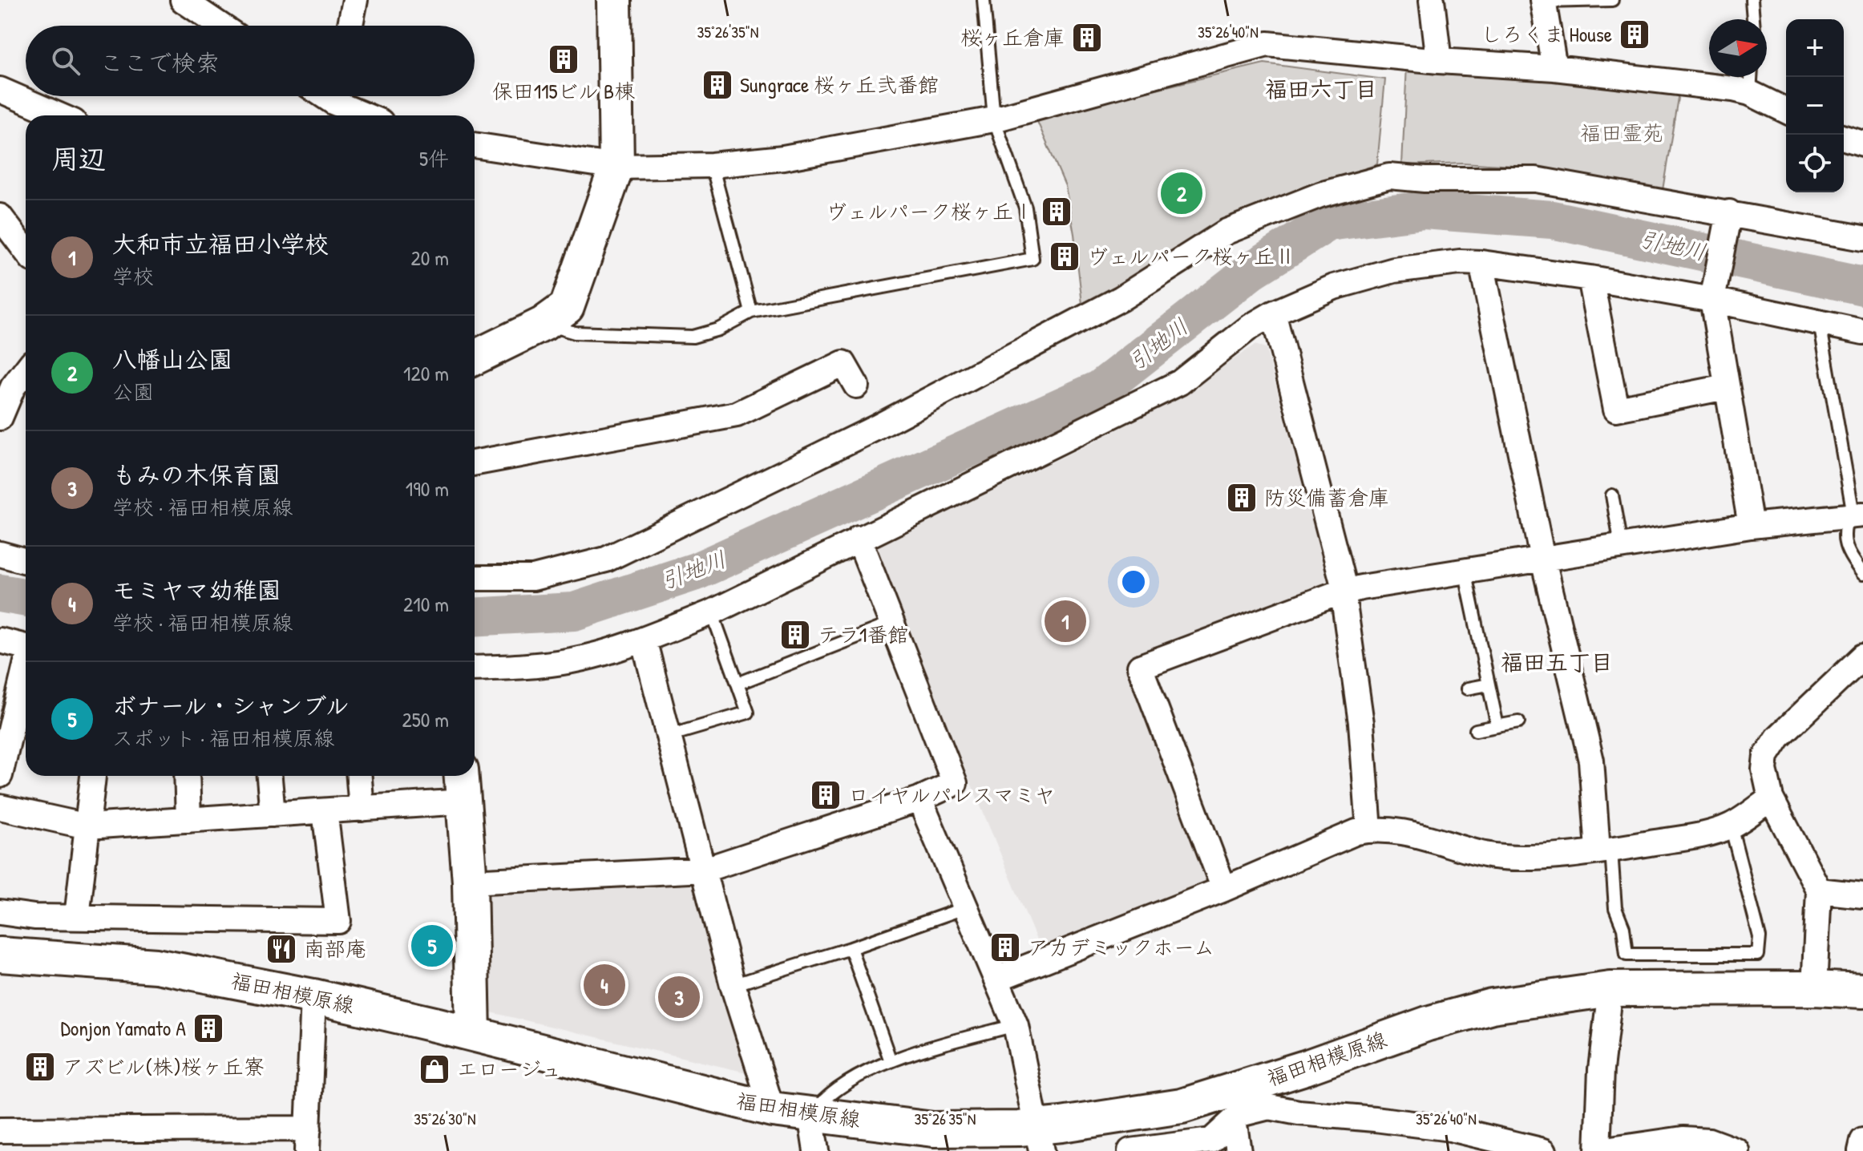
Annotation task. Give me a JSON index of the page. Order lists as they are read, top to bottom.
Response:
{
  "streets": {
    "street": ["福田相模原線"]
  },
  "districts": ["福田六丁目", "福田五丁目"],
  "water": ["引地川"],
  "parks": ["福田霊苑"],
  "places": {
    "building": [
      "しろくま House",
      "桜ヶ丘倉庫",
      "保田115ビル B棟",
      "Sungrace 桜ヶ丘弐番館",
      "ヴェルパーク桜ヶ丘Ⅰ",
      "ヴェルパーク桜ヶ丘Ⅱ",
      "防災備蓄倉庫",
      "テラ1番館",
      "ロイヤルパレスマミヤ",
      "アカデミックホーム",
      "Donjon Yamato A",
      "アズビル(株)桜ヶ丘寮"
    ],
    "restaurant": ["南部庵"],
    "shop": ["エロージュ"]
  },
  "north": "right",
  "page": {
    "map_buttons": ["+", "−"],
    "search": "ここで検索",
    "heading": ["周辺", "5件"],
    "pins": [
      "2",
      "1",
      "5",
      "4",
      "3"
    ],
    "list": [
      {
        "mark": "1",
        "name": "大和市立福田小学校",
        "note": "学校",
        "value": "20 m"
      },
      {
        "mark": "2",
        "name": "八幡山公園",
        "note": "公園",
        "value": "120 m"
      },
      {
        "mark": "3",
        "name": "もみの木保育園",
        "note": "学校 · 福田相模原線",
        "value": "190 m"
      },
      {
        "mark": "4",
        "name": "モミヤマ幼稚園",
        "note": "学校 · 福田相模原線",
        "value": "210 m"
      },
      {
        "mark": "5",
        "name": "ボナール・シャンブル",
        "note": "スポット · 福田相模原線",
        "value": "250 m"
      }
    ]
  },
  "coordinates": ["35°26'35\"N", "35°26'40\"N", "35°26'30\"N"]
}
